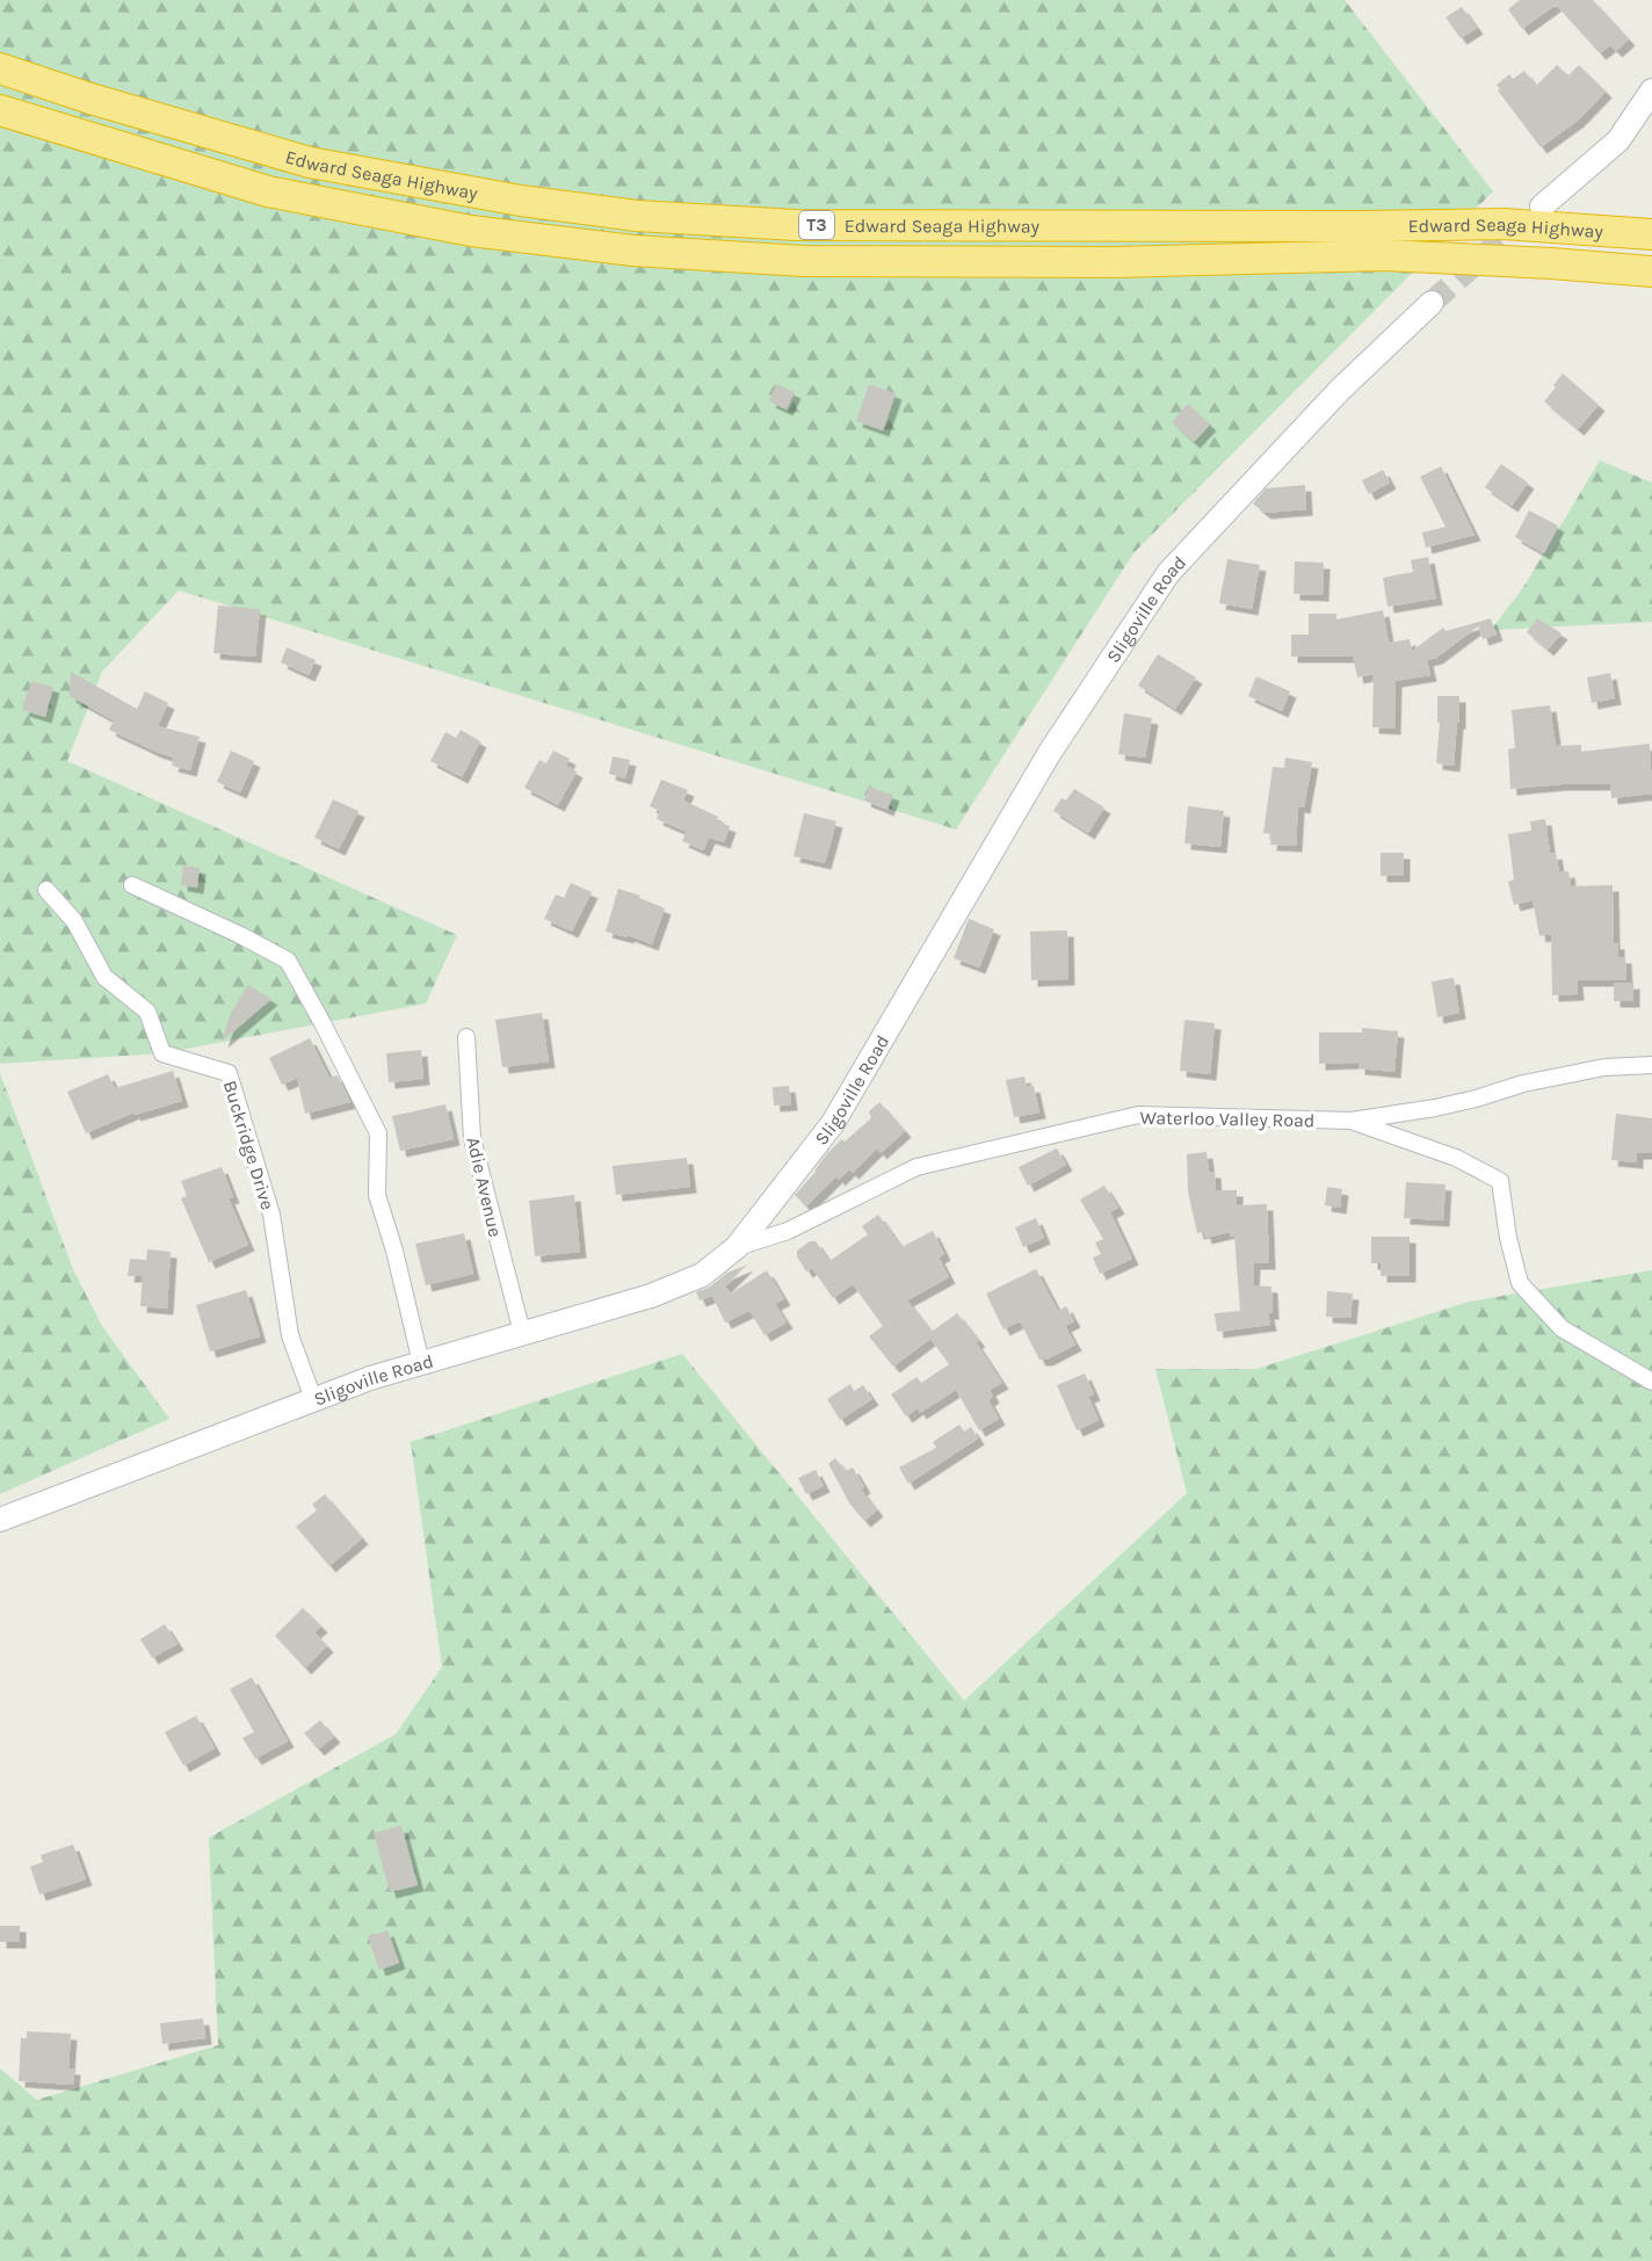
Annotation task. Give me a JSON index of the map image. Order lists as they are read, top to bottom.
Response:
{
  "streets": {
    "highway": ["Edward Seaga Highway", "T3"],
    "street": [
      "Sligoville Road",
      "Waterloo Valley Road",
      "Buckridge Drive",
      "Adie Avenue"
    ]
  },
  "crossings": [
    ["Sligoville Road", "Waterloo Valley Road"],
    ["Sligoville Road", "Buckridge Drive"],
    ["Sligoville Road", "Adie Avenue"]
  ]
}
